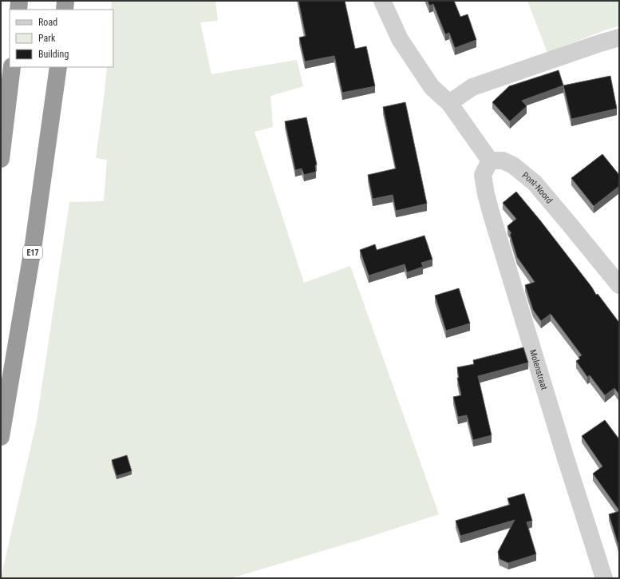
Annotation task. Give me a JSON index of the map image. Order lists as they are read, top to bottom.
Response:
{
  "streets": {
    "highway": ["E17"],
    "street": ["Pont-Noord", "Molenstraat"]
  },
  "crossings": [
    ["Pont-Noord", "Molenstraat"]
  ],
  "legend": ["Road", "Park", "Building"]
}
